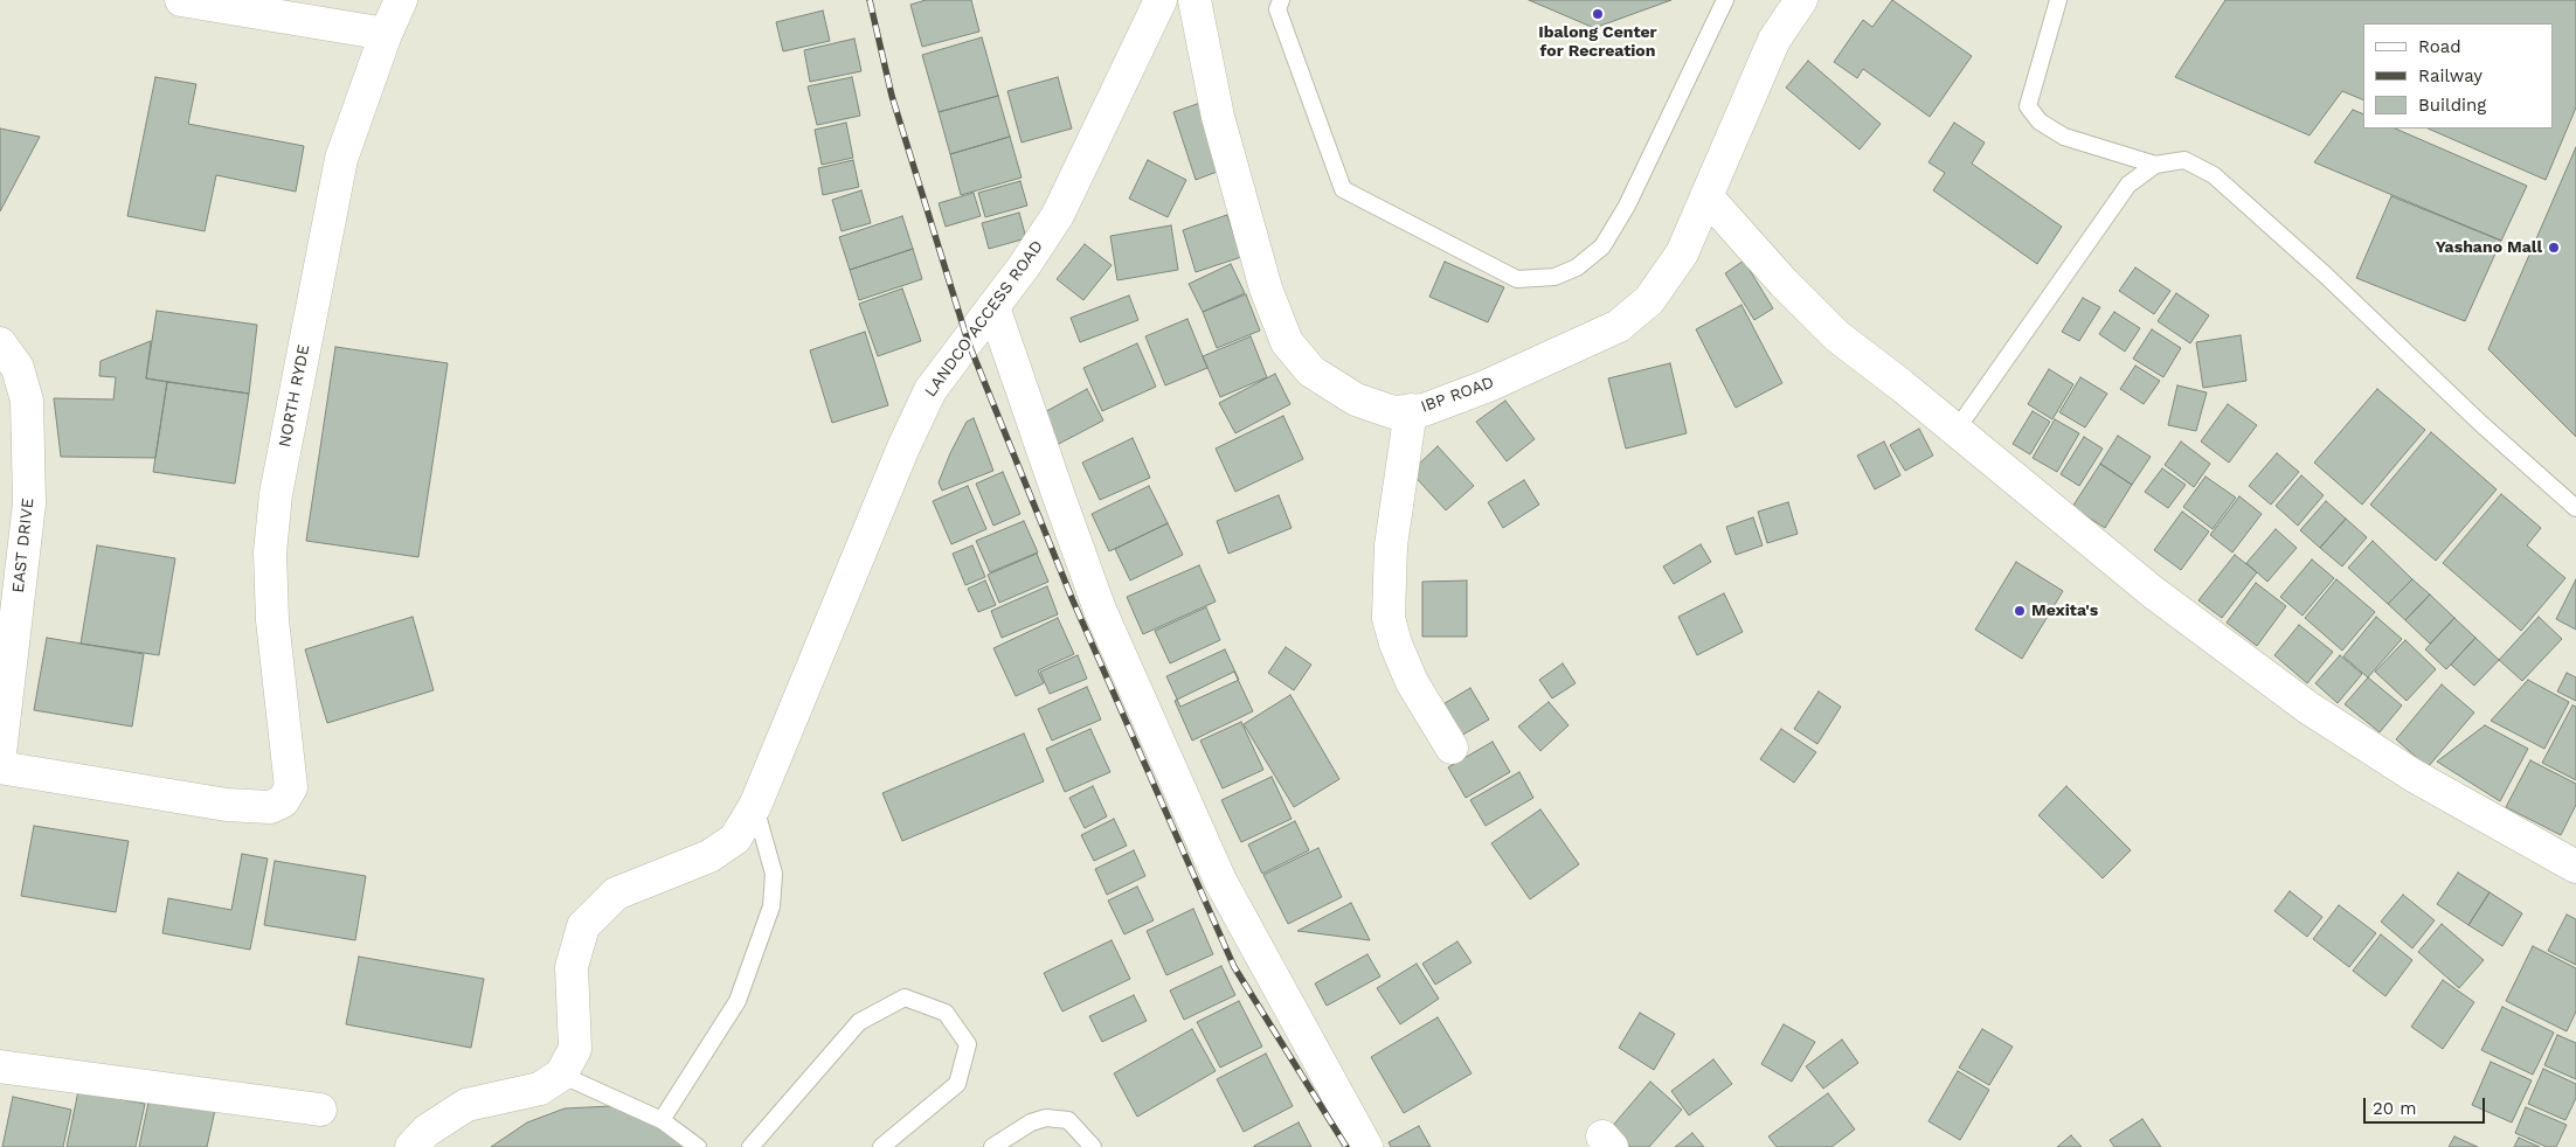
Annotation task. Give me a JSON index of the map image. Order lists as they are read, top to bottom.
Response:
{
  "streets": {
    "street": [
      "LANDCO ACCESS ROAD",
      "IBP ROAD",
      "NORTH RYDE",
      "EAST DRIVE"
    ]
  },
  "places": ["Ibalong Center for Recreation", "Yashano Mall", "Mexita's"],
  "legend": ["Road", "Railway", "Building"],
  "scale_bar": "20 m"
}
